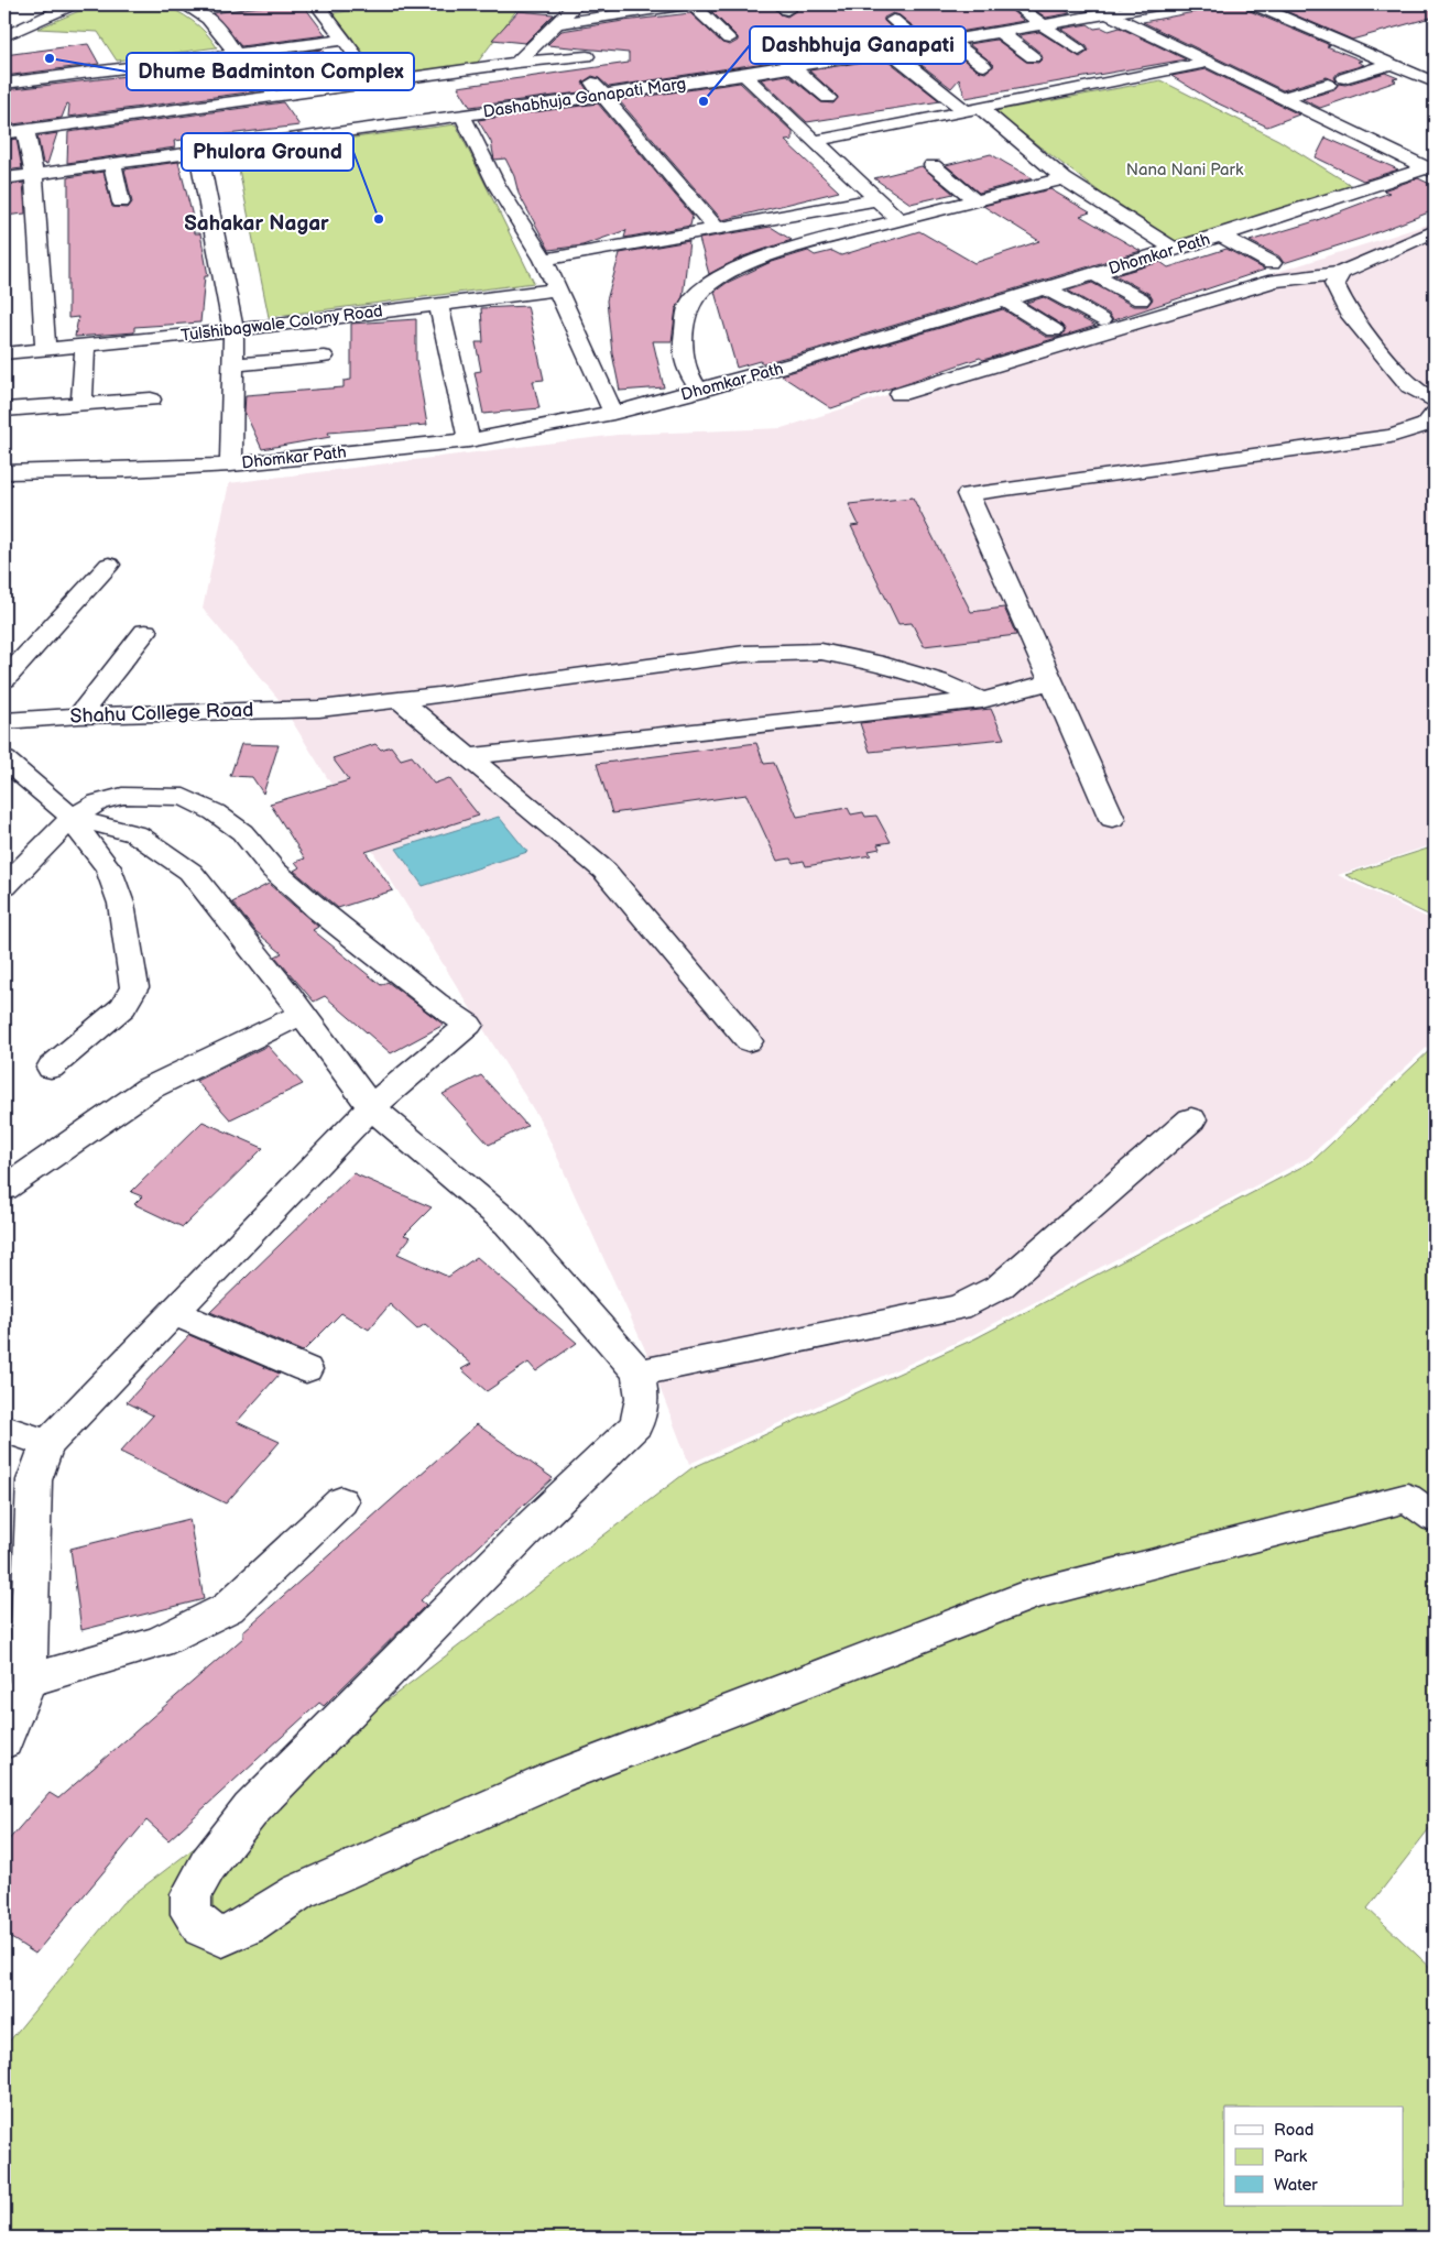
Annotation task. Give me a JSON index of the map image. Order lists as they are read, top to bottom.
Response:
{
  "streets": {
    "street": [
      "Dashabhuja Ganapati Marg",
      "Dhomkar Path",
      "Tulshibagwale Colony Road",
      "Shahu College Road"
    ]
  },
  "districts": ["Sahakar Nagar"],
  "parks": ["Nana Nani Park"],
  "places": ["Dhume Badminton Complex", "Dashbhuja Ganapati", "Phulora Ground"],
  "legend": ["Road", "Park", "Water"]
}
